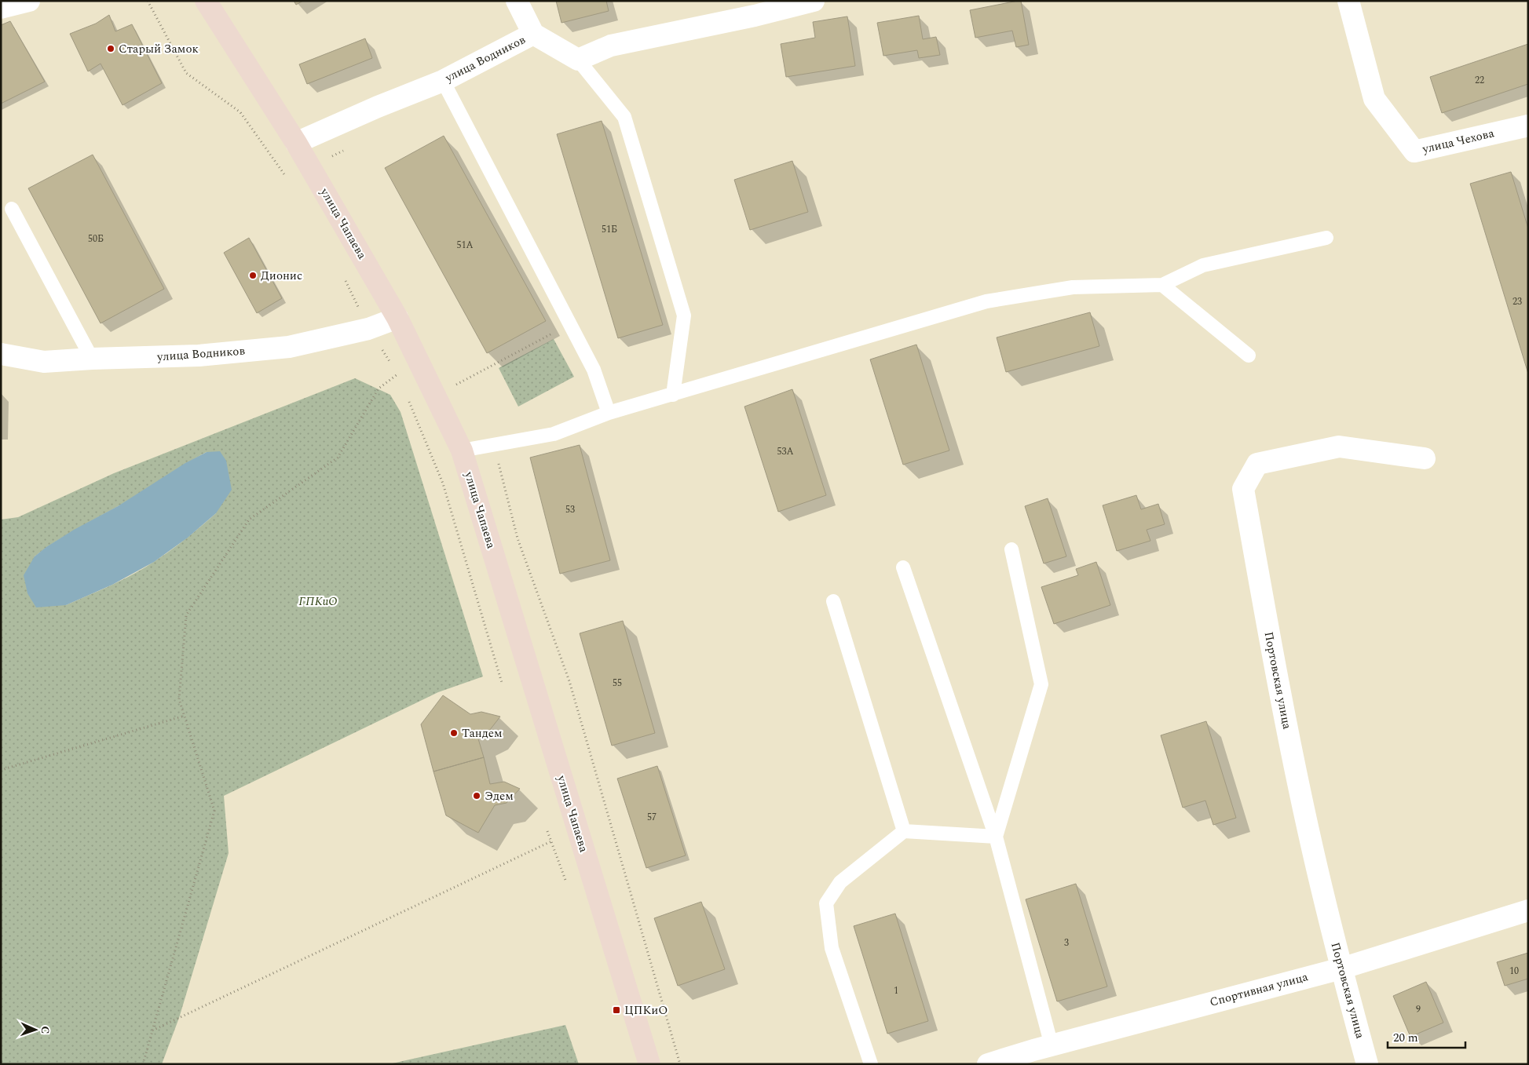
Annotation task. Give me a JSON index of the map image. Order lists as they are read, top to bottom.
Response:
{
  "streets": {
    "main road": ["улица Чапаева"],
    "street": [
      "улица Водников",
      "улица Чехова",
      "Портовская улица",
      "Спортивная улица"
    ]
  },
  "crossings": [
    ["улица Водников", "улица Чапаева"],
    ["Портовская улица", "Спортивная улица"]
  ],
  "parks": ["ГПКиО"],
  "places": {
    "other": [
      "Старый Замок",
      "Дионис",
      "Тандем",
      "Эдем"
    ],
    "transit": ["ЦПКиО"]
  },
  "house_numbers": [
    "22",
    "51Б",
    "50Б",
    "51А",
    "23",
    "53А",
    "53",
    "55",
    "57",
    "3",
    "10",
    "1",
    "9"
  ],
  "scale_bar": "20 m",
  "north": "right"
}
